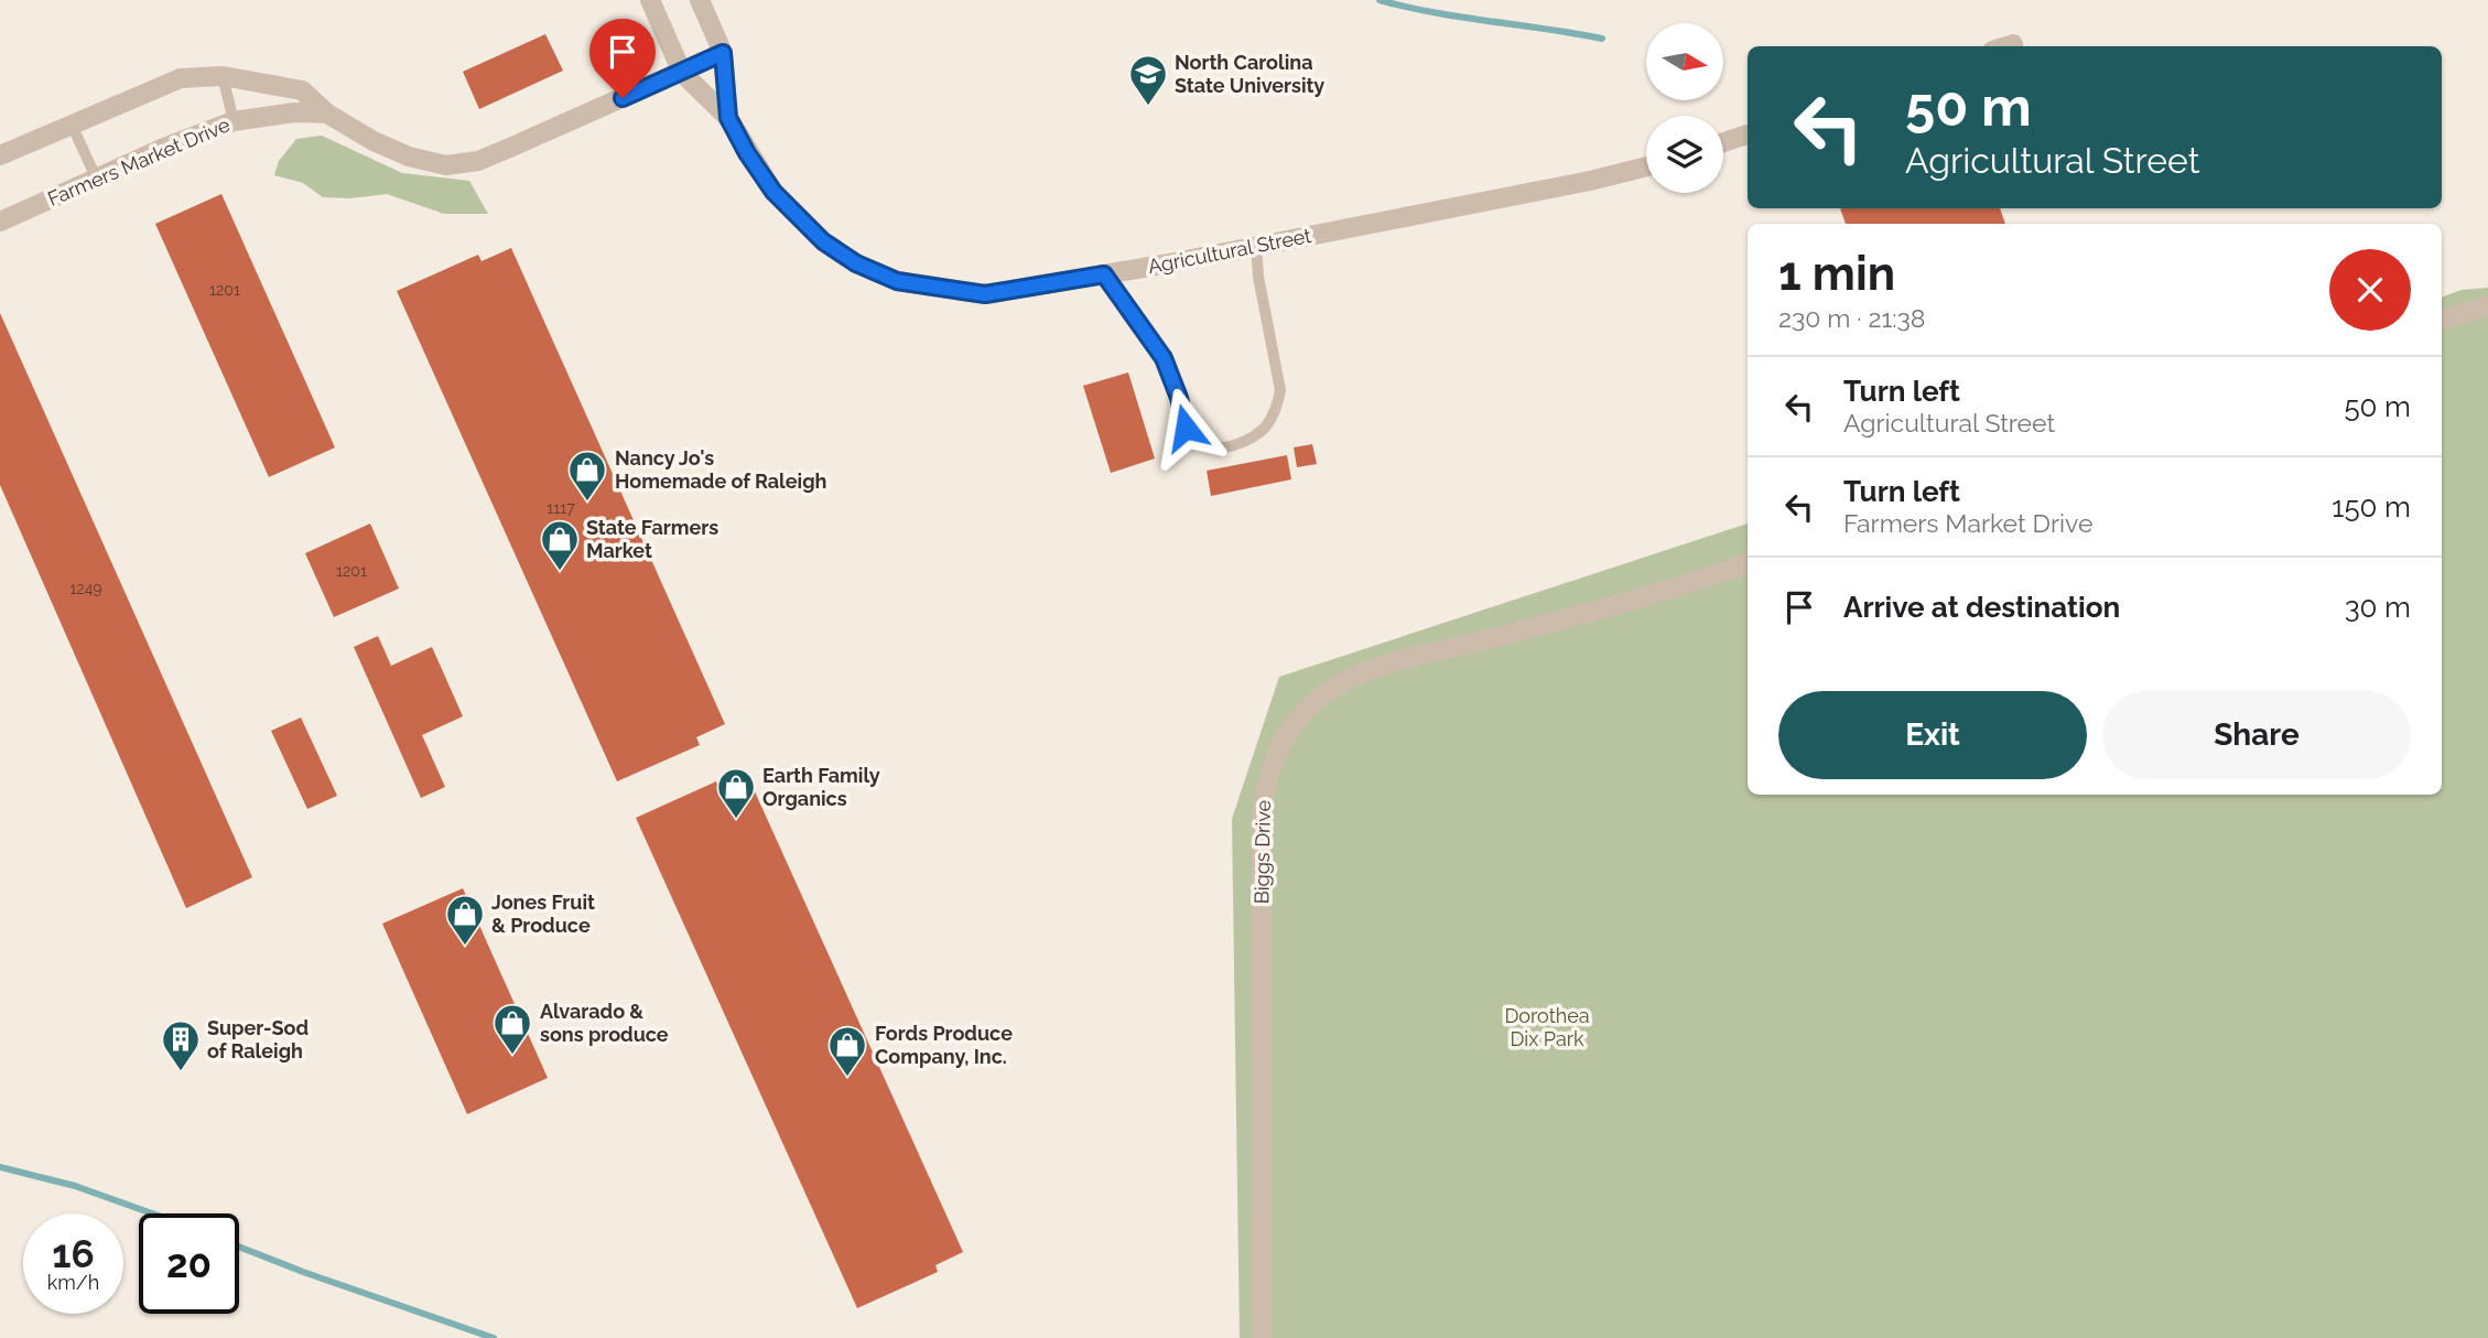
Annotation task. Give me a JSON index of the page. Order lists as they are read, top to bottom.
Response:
{
  "streets": {
    "street": ["Farmers Market Drive", "Agricultural Street", "Biggs Drive"]
  },
  "parks": ["Dorothea Dix Park"],
  "places": {
    "school or university": ["North Carolina State University"],
    "shop": [
      "Nancy Jo's Homemade of Raleigh",
      "State Farmers Market",
      "Earth Family Organics",
      "Jones Fruit & Produce",
      "Alvarado & sons produce",
      "Fords Produce Company, Inc."
    ],
    "building": ["Super-Sod of Raleigh"]
  },
  "house_numbers": [
    "1201",
    "1117",
    "1201",
    "1249"
  ],
  "north": "right",
  "page": {
    "turn": ["50 m", "Agricultural Street"],
    "heading": ["1 min", "230 m · 21:38"],
    "list": [
      {
        "name": "Turn left",
        "note": "Agricultural Street",
        "value": "50 m"
      },
      {
        "name": "Turn left",
        "note": "Farmers Market Drive",
        "value": "150 m"
      },
      {
        "name": "Arrive at destination",
        "value": "30 m"
      }
    ],
    "buttons": ["Exit", "Share"],
    "speed": "16 km/h",
    "limit": "20"
  }
}
